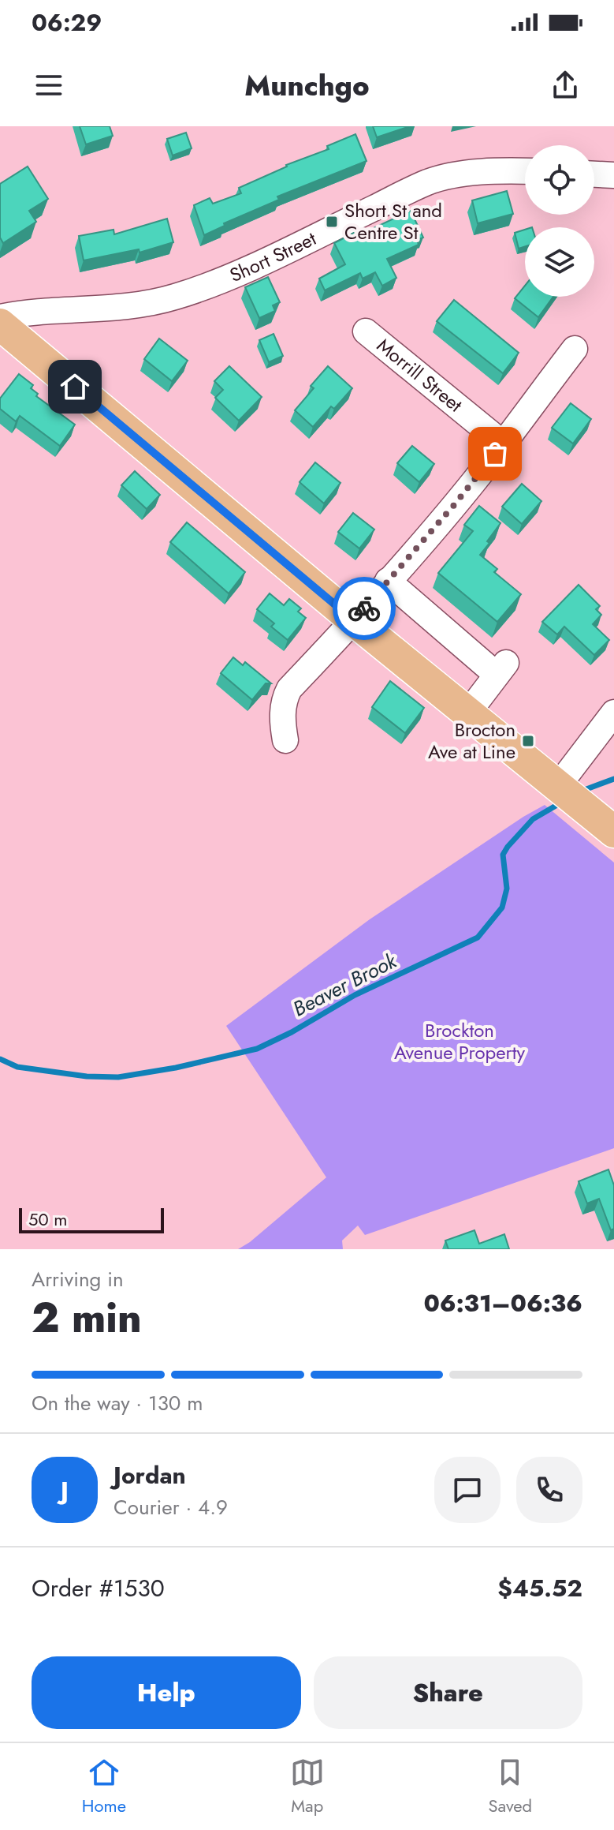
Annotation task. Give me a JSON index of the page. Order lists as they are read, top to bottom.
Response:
{
  "streets": {
    "street": ["Short Street", "Morrill Street"]
  },
  "water": ["Beaver Brook"],
  "parks": ["Brockton Avenue Property"],
  "places": {
    "transit": ["Short St and Centre St", "Brocton Ave at Line"]
  },
  "scale_bar": "50 m",
  "page": {
    "status": "06:29",
    "header": "Munchgo",
    "scale": "50 m",
    "heading": ["2 min", "Arriving in", "06:31–06:36"],
    "panel": [
      "Jordan",
      "Courier · 4.9",
      "Order #1530",
      "$45.52"
    ],
    "bar": "On the way · 130 m",
    "round": "J",
    "buttons": ["Help", "Share"],
    "tabs": ["Home", "Map", "Saved"]
  }
}
